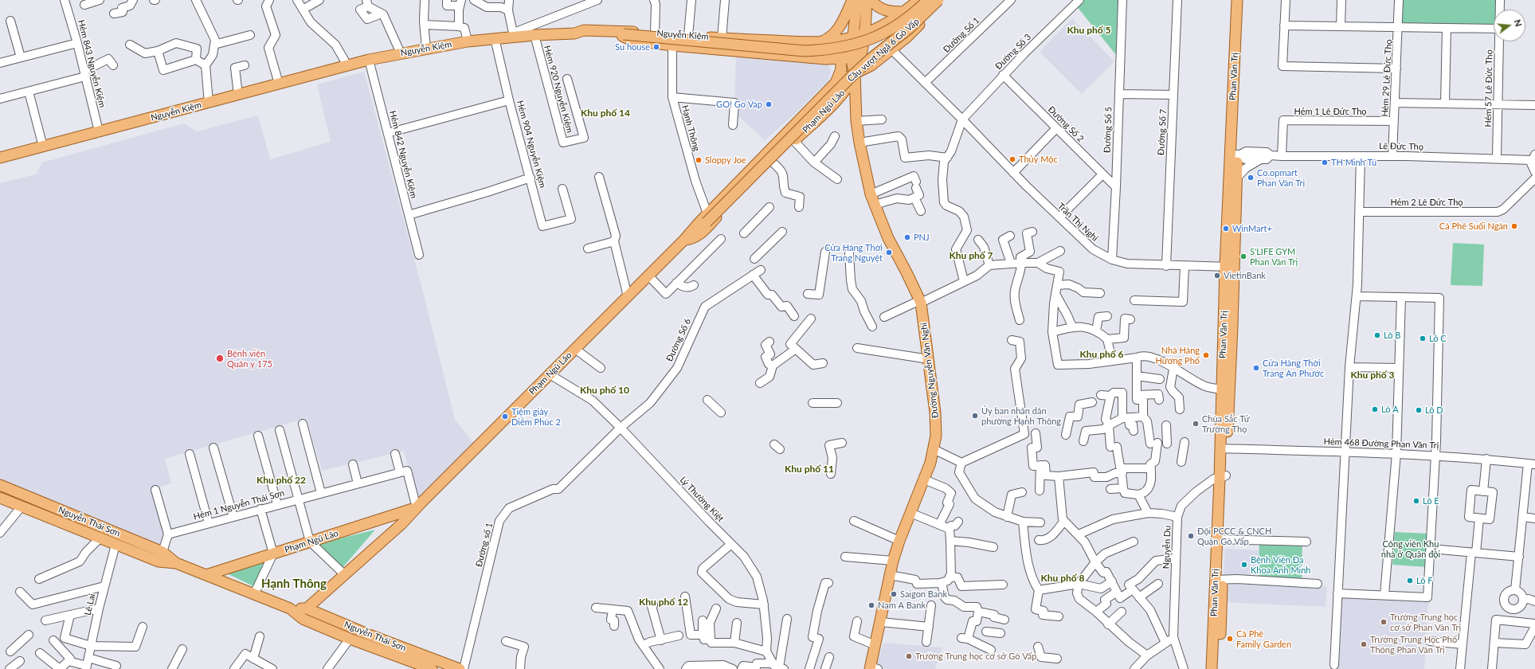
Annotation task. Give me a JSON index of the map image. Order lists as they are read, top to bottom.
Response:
{
  "streets": {
    "main road": [
      "Nguyễn Kiệm",
      "Cầu vượt Ngã 6 Gò Vấp",
      "Phan Văn Trị",
      "Phạm Ngũ Lão",
      "Đường Nguyễn Văn Nghi",
      "Nguyễn Thái Sơn"
    ],
    "street": [
      "Đường Số 1",
      "Đường Số 3",
      "Hẻm 843 Nguyễn Kiệm",
      "Hẻm 29 Lê Đức Thọ",
      "Hẻm 57 Lê Đức Thọ",
      "Hẻm 920 Nguyễn Kiệm",
      "Hẻm 1 Lê Đức Thọ",
      "Đường Số 2",
      "Hạnh Thông",
      "Đường Số 5",
      "Đường Số 7",
      "Hẻm 904 Nguyễn Kiệm",
      "Lê Đức Thọ",
      "Hẻm 842 Nguyễn Kiệm",
      "Hẻm 2 Lê Đức Thọ",
      "Trần Thị Nghỉ",
      "Đường Số 6",
      "Hẻm 468 Đường Phan Văn Trị",
      "Lý Thường Kiệt",
      "Hẻm 1 Nguyễn Thái Sơn",
      "Đường số 1",
      "Nguyễn Du",
      "Lê Lai"
    ]
  },
  "crossings": [
    ["Nguyễn Kiệm", "Cầu vượt Ngã 6 Gò Vấp"],
    ["Nguyễn Kiệm", "Hẻm 843 Nguyễn Kiệm"],
    ["Nguyễn Kiệm", "Hẻm 920 Nguyễn Kiệm"],
    ["Nguyễn Kiệm", "Hạnh Thông"],
    ["Nguyễn Kiệm", "Hẻm 904 Nguyễn Kiệm"],
    ["Nguyễn Kiệm", "Hẻm 842 Nguyễn Kiệm"],
    ["Nguyễn Kiệm", "Đường Nguyễn Văn Nghi"],
    ["Đường Số 1", "Trần Thị Nghỉ"],
    ["Cầu vượt Ngã 6 Gò Vấp", "Phạm Ngũ Lão"],
    ["Cầu vượt Ngã 6 Gò Vấp", "Hạnh Thông"],
    ["Đường Số 3", "Đường Số 2"],
    ["Đường Số 3", "Trần Thị Nghỉ"],
    ["Phan Văn Trị", "Lê Đức Thọ"],
    ["Phan Văn Trị", "Trần Thị Nghỉ"],
    ["Phan Văn Trị", "Hẻm 468 Đường Phan Văn Trị"],
    ["Phan Văn Trị", "Nguyễn Du"],
    ["Hẻm 29 Lê Đức Thọ", "Hẻm 1 Lê Đức Thọ"],
    ["Hẻm 29 Lê Đức Thọ", "Lê Đức Thọ"],
    ["Hẻm 57 Lê Đức Thọ", "Lê Đức Thọ"],
    ["Phạm Ngũ Lão", "Hạnh Thông"],
    ["Phạm Ngũ Lão", "Đường Nguyễn Văn Nghi"],
    ["Phạm Ngũ Lão", "Lý Thường Kiệt"],
    ["Phạm Ngũ Lão", "Nguyễn Thái Sơn"],
    ["Hẻm 1 Lê Đức Thọ", "Lê Đức Thọ"],
    ["Đường Số 2", "Đường Số 5"],
    ["Đường Số 5", "Trần Thị Nghỉ"],
    ["Đường Số 7", "Trần Thị Nghỉ"],
    ["Đường Số 6", "Lý Thường Kiệt"],
    ["Đường Số 6", "Đường số 1"],
    ["Lý Thường Kiệt", "Đường số 1"],
    ["Nguyễn Thái Sơn", "Lê Lai"]
  ],
  "districts": [
    "Khu phố 5",
    "Khu phố 14",
    "Khu phố 7",
    "Khu phố 6",
    "Khu phố 3",
    "Khu phố 10",
    "Khu phố 11",
    "Khu phố 22",
    "Khu phố 8",
    "Hạnh Thông",
    "Khu phố 12"
  ],
  "parks": ["Công viên Khu nhà ở Quân đội"],
  "places": [
    "Su house",
    "GO! Go Vap",
    "Thủy Mộc",
    "Sloppy Joe",
    "TH Minh Tú",
    "Co.opmart Phan Văn Trị",
    "Cà Phê Suối Ngàn",
    "WinMart+",
    "PNJ",
    "Cửa Hàng Thời Trang Nguyệt",
    "S'LIFE GYM Phan Văn Trị",
    "VietinBank",
    "Lô B",
    "Lô C",
    "Nhà Hàng Hương Phố",
    "Bệnh viện Quân y 175",
    "Cửa Hàng Thời Trang An Phước",
    "Lô A",
    "Lô D",
    "Ủy ban nhân dân phường Hạnh Thông",
    "Tiệm giày Diễm Phúc 2",
    "Chùa Sắc Tứ Trường Thọ",
    "Lô E",
    "Đội PCCC & CNCH Quận Gò Vấp",
    "Bệnh Viện Đa Khoa Anh Minh",
    "Lô F",
    "Saigon Bank",
    "Nam A Bank",
    "Trường Trung học cơ sở Phan Văn Trị",
    "Cà Phê Family Garden",
    "Trường Trung Học Phổ Thông Phan Văn Trị",
    "Trường Trung học cơ sở Gò Vấp"
  ],
  "north": "right"
}
